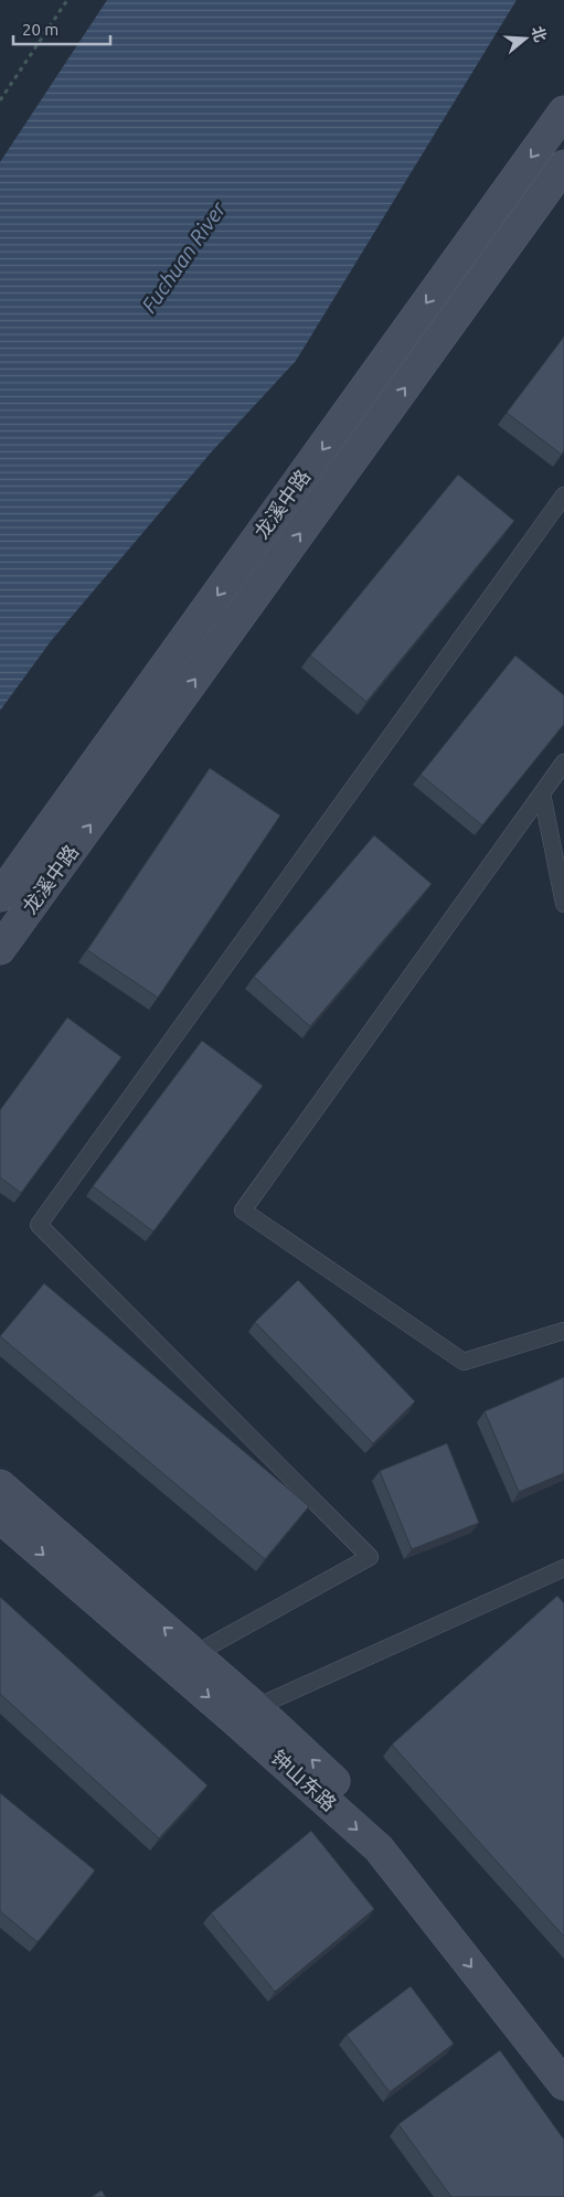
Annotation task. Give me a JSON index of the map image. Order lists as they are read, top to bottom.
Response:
{
  "streets": {
    "main road": ["龙溪中路", "钟山东路"]
  },
  "water": ["Fuchuan River"],
  "scale_bar": "20 m",
  "north": "right"
}
